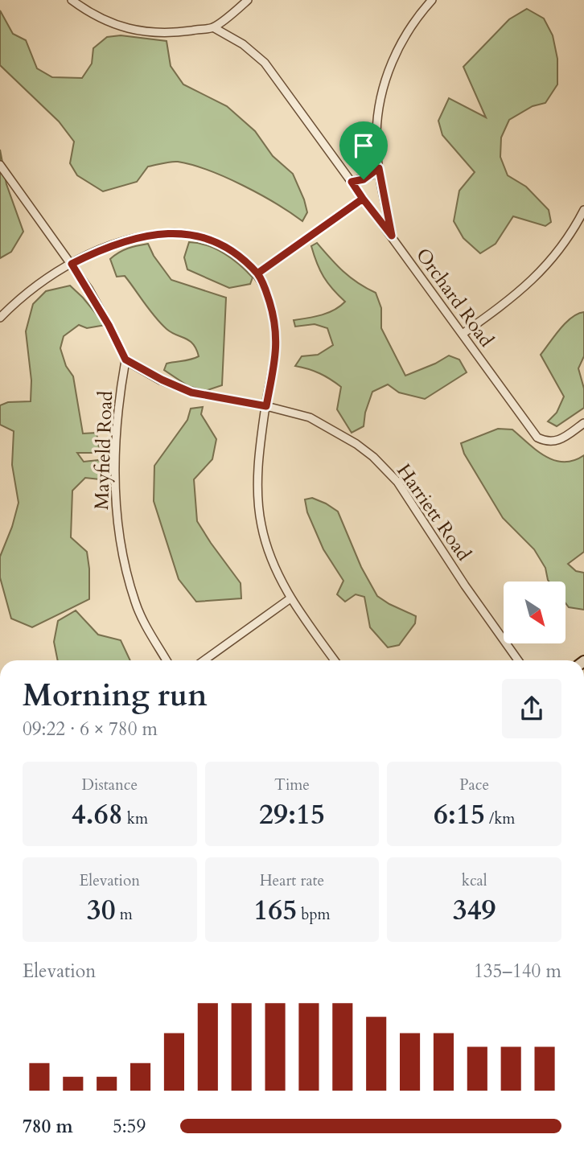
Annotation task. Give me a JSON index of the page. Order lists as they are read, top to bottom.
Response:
{
  "streets": {
    "street": ["Orchard Road", "Mayfield Road", "Harriett Road"]
  },
  "crossings": [
    ["Mayfield Road", "Harriett Road"]
  ],
  "north": "bottom right",
  "page": {
    "heading": ["Morning run", "09:22 · 6 × 780 m"],
    "stats": [
      ["Distance", "4.68 km"],
      ["Time", "29:15"],
      ["Pace", "6:15 /km"],
      ["Elevation", "30 m"],
      ["Heart rate", "165 bpm"],
      ["kcal", "349"]
    ],
    "chart": ["Elevation", "135–140 m"],
    "list": [
      {
        "name": "780 m",
        "note": "5:59"
      }
    ]
  }
}
